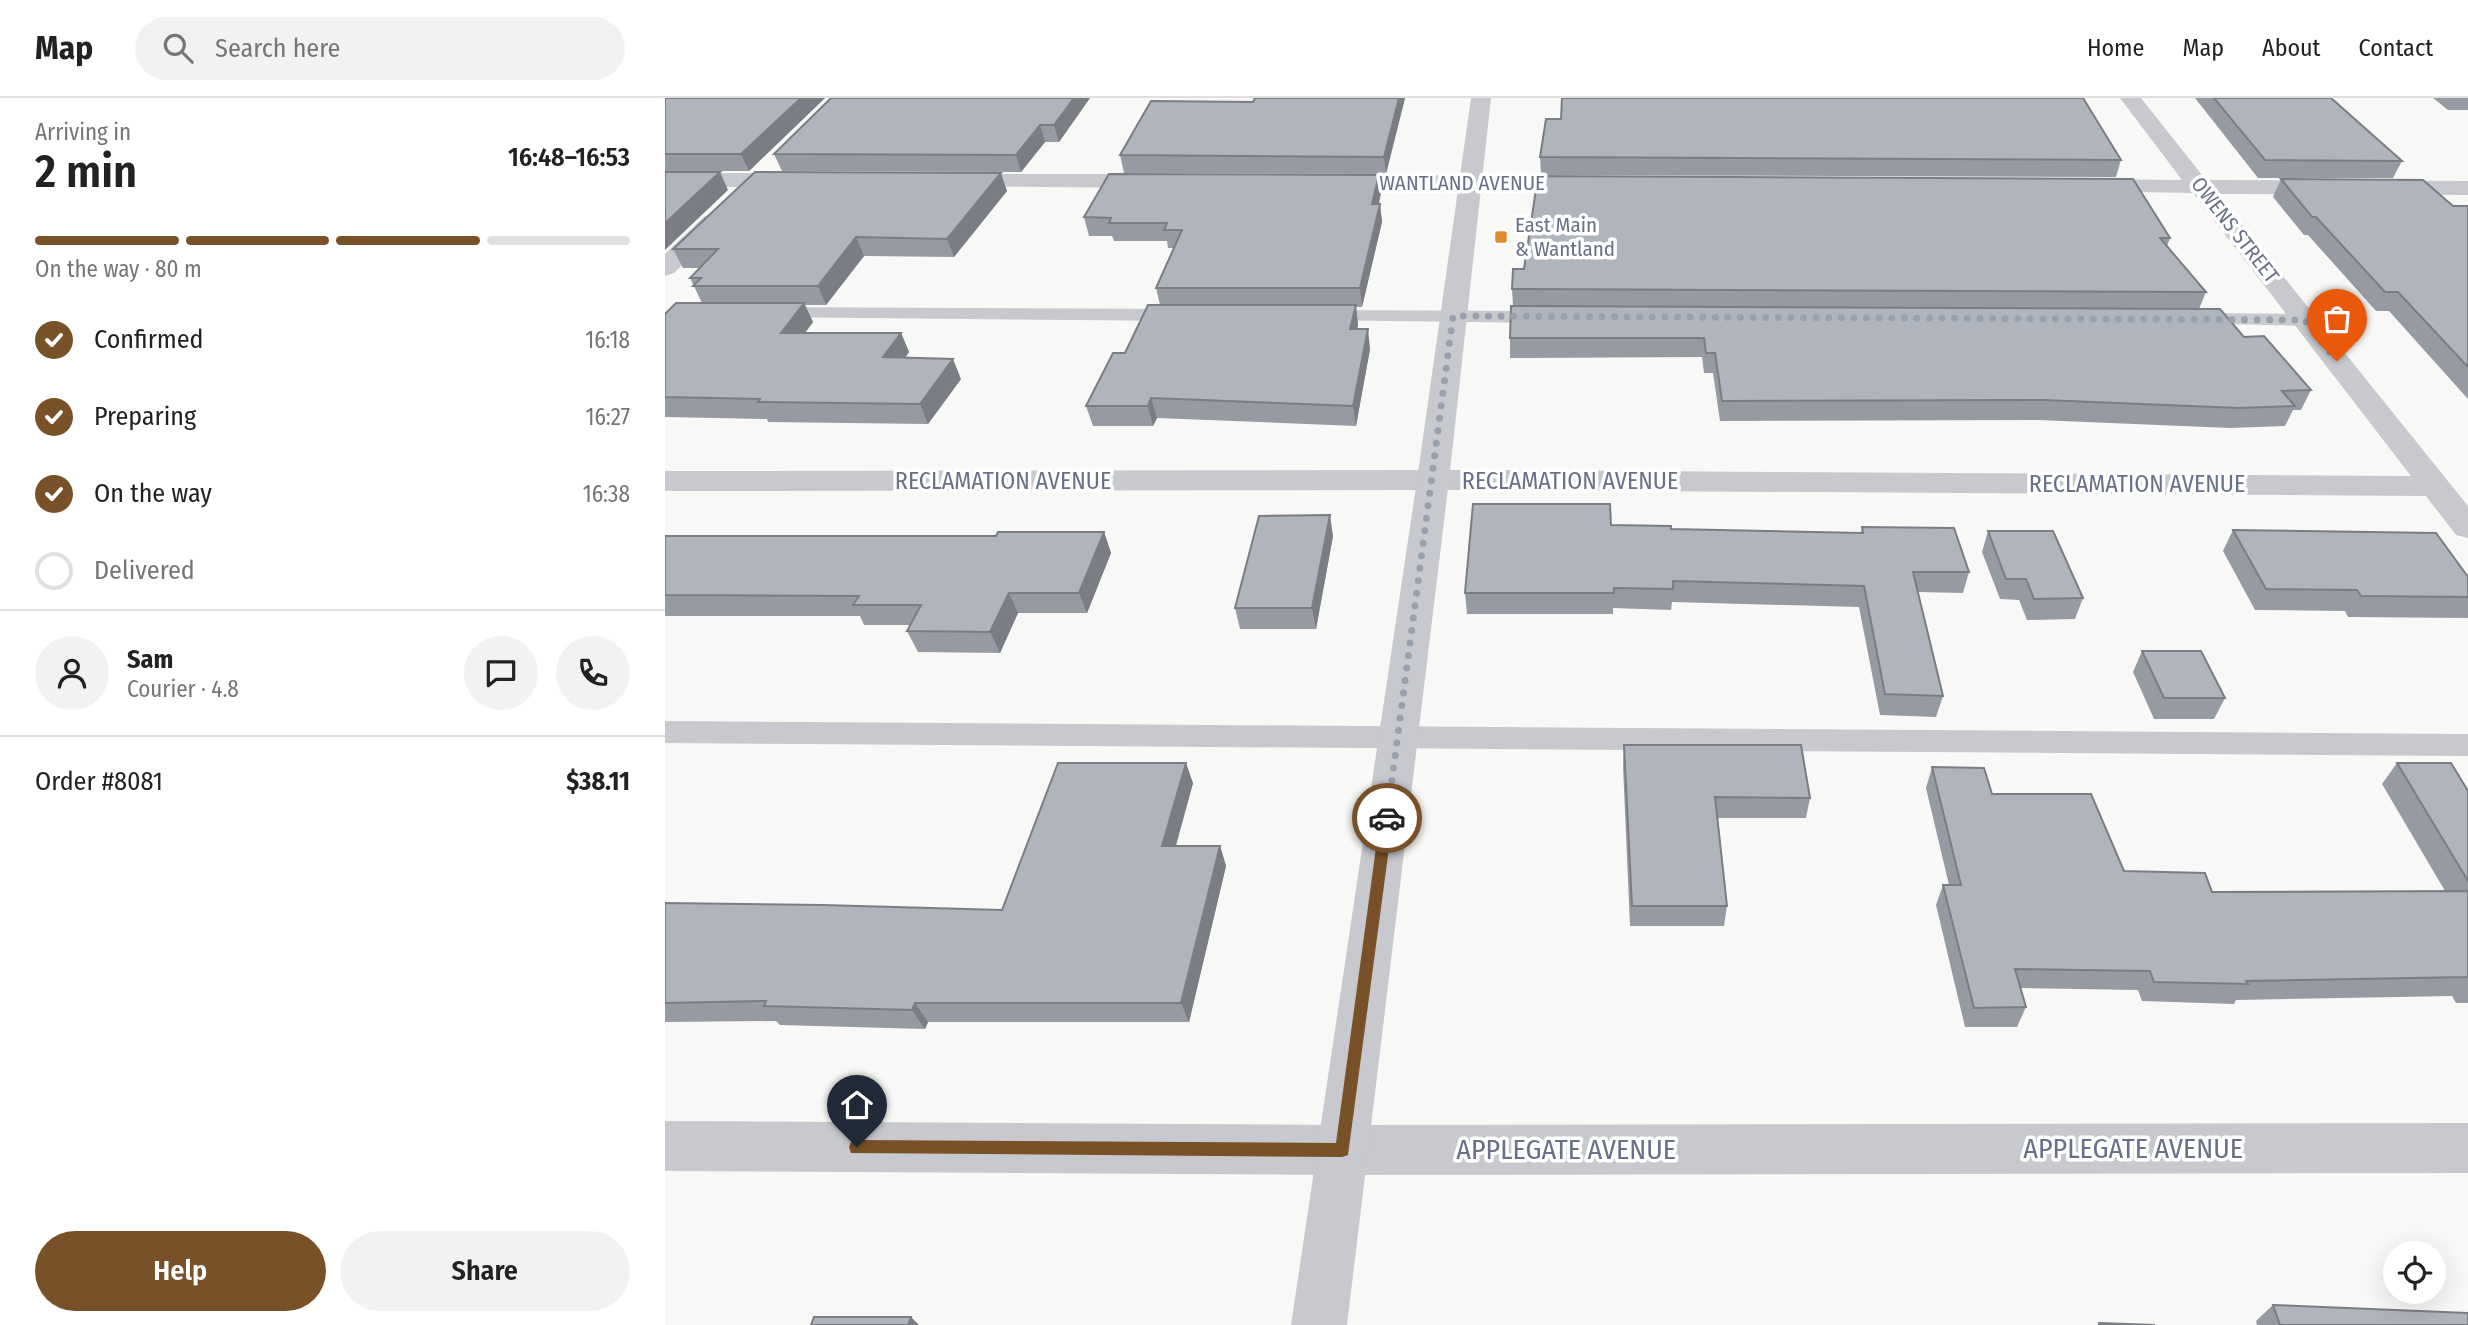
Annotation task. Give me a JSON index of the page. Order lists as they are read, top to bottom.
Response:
{
  "streets": {
    "street": [
      "WANTLAND AVENUE",
      "OWENS STREET",
      "RECLAMATION AVENUE",
      "APPLEGATE AVENUE"
    ]
  },
  "crossings": [
    ["OWENS STREET", "RECLAMATION AVENUE"]
  ],
  "places": {
    "transit": ["East Main & Wantland"]
  },
  "page": {
    "header": "Map",
    "search": "Search here",
    "nav": [
      "Home",
      "Map",
      "About",
      "Contact"
    ],
    "heading": ["2 min", "Arriving in", "16:48–16:53"],
    "panel": [
      "Sam",
      "Courier · 4.8",
      "Order #8081",
      "$38.11"
    ],
    "bar": "On the way · 80 m",
    "list": [
      ["Confirmed", "16:18"],
      ["Preparing", "16:27"],
      ["On the way", "16:38"],
      "Delivered"
    ],
    "buttons": ["Help", "Share"]
  }
}
